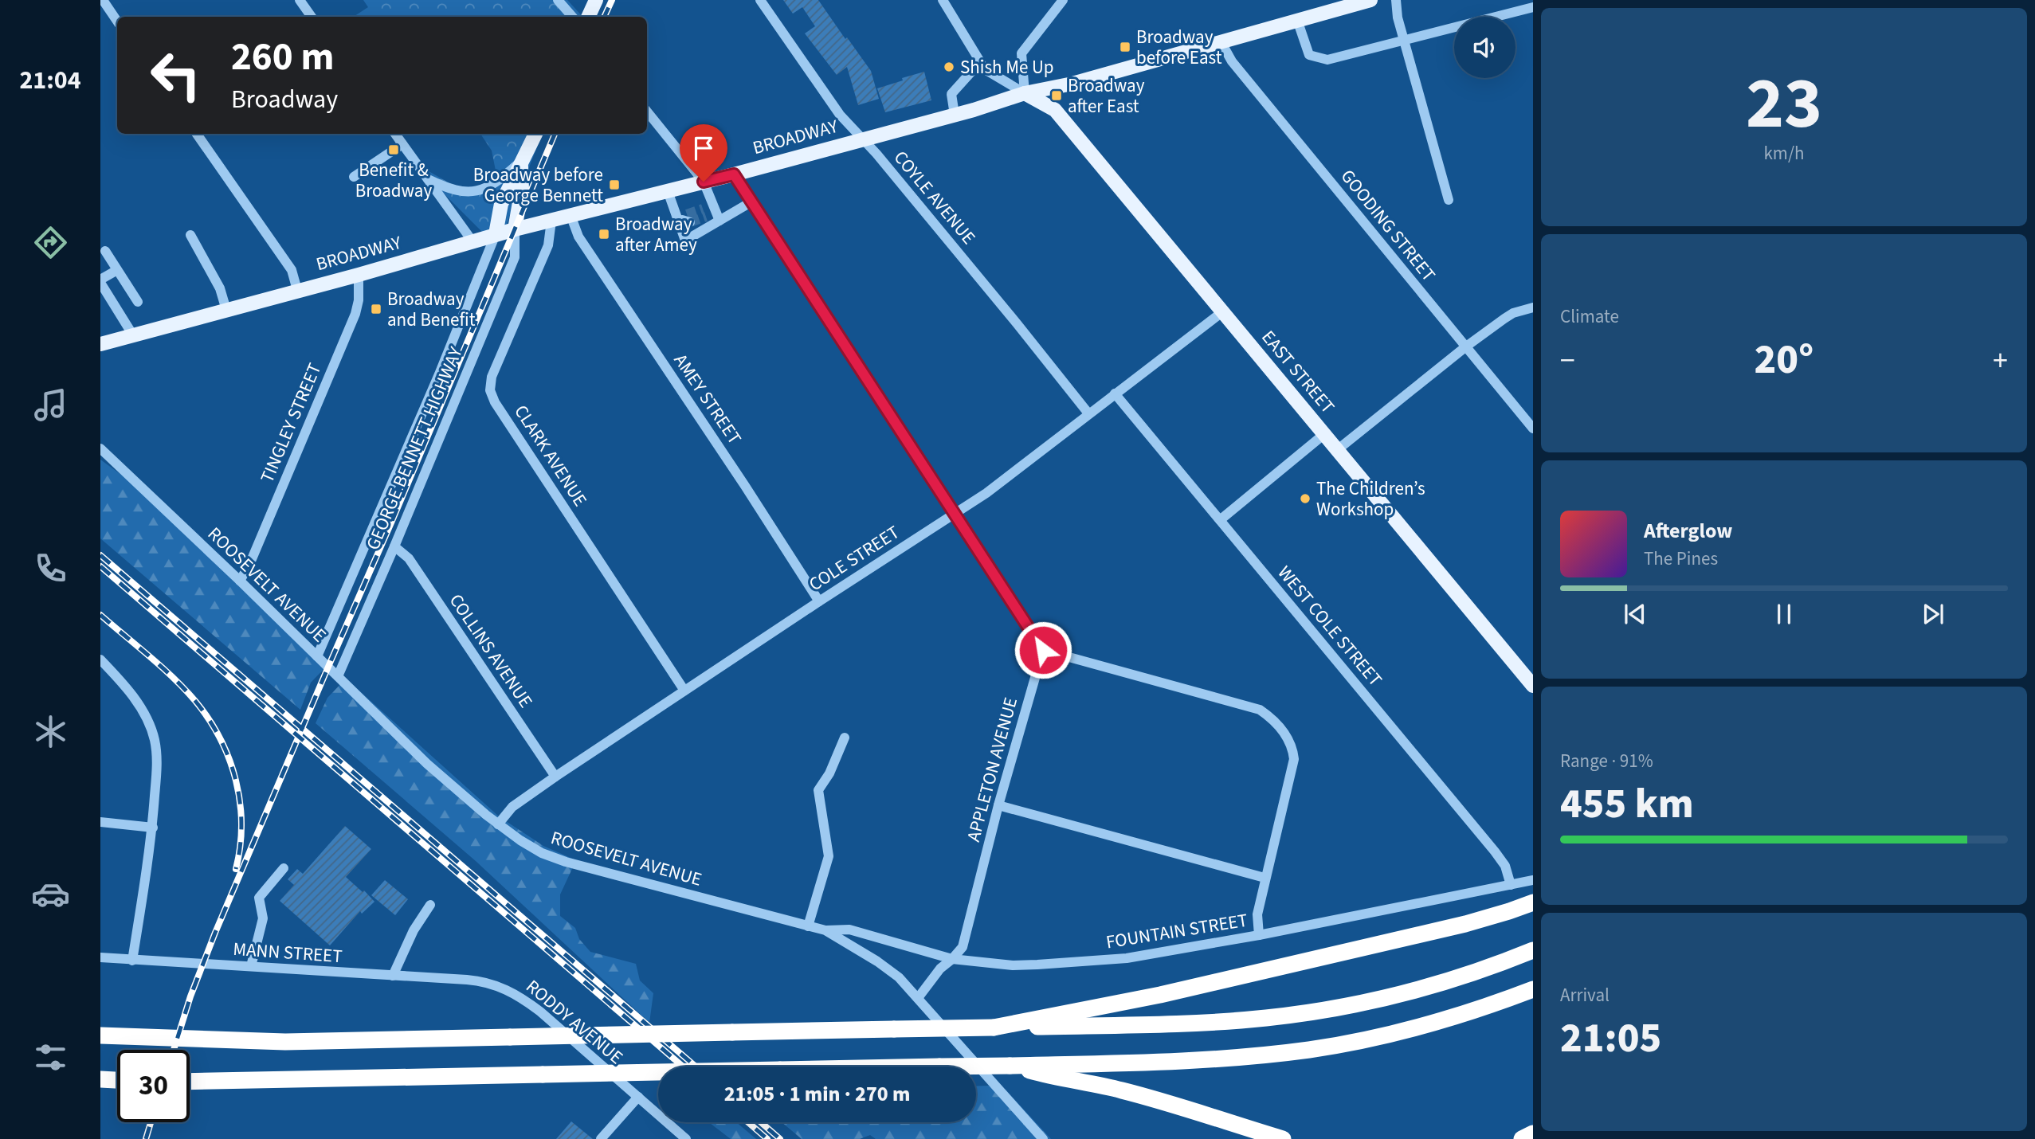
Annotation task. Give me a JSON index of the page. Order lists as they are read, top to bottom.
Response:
{
  "streets": {
    "main road": ["BROADWAY", "EAST STREET", "GEORGE BENNETT HIGHWAY"],
    "street": [
      "COYLE AVENUE",
      "GOODING STREET",
      "AMEY STREET",
      "TINGLEY STREET",
      "CLARK AVENUE",
      "COLE STREET",
      "ROOSEVELT AVENUE",
      "WEST COLE STREET",
      "COLLINS AVENUE",
      "APPLETON AVENUE",
      "FOUNTAIN STREET",
      "MANN STREET",
      "RODDY AVENUE"
    ]
  },
  "crossings": [
    ["BROADWAY", "COYLE AVENUE"],
    ["BROADWAY", "GOODING STREET"],
    ["BROADWAY", "EAST STREET"],
    ["BROADWAY", "AMEY STREET"],
    ["BROADWAY", "TINGLEY STREET"],
    ["BROADWAY", "GEORGE BENNETT HIGHWAY"],
    ["BROADWAY", "CLARK AVENUE"],
    ["COYLE AVENUE", "COLE STREET"],
    ["EAST STREET", "COLE STREET"],
    ["AMEY STREET", "COLE STREET"],
    ["TINGLEY STREET", "ROOSEVELT AVENUE"],
    ["GEORGE BENNETT HIGHWAY", "ROOSEVELT AVENUE"],
    ["GEORGE BENNETT HIGHWAY", "COLLINS AVENUE"],
    ["CLARK AVENUE", "COLE STREET"],
    ["COLE STREET", "ROOSEVELT AVENUE"],
    ["COLE STREET", "WEST COLE STREET"],
    ["COLE STREET", "COLLINS AVENUE"],
    ["ROOSEVELT AVENUE", "APPLETON AVENUE"],
    ["ROOSEVELT AVENUE", "FOUNTAIN STREET"],
    ["WEST COLE STREET", "FOUNTAIN STREET"],
    ["APPLETON AVENUE", "FOUNTAIN STREET"],
    ["MANN STREET", "RODDY AVENUE"]
  ],
  "places": {
    "transit": [
      "Broadway before East",
      "Broadway after East",
      "Benefit & Broadway",
      "Broadway before George Bennett",
      "Broadway after Amey",
      "Broadway and Benefit"
    ],
    "other": ["Shish Me Up", "The Children’s Workshop"]
  },
  "page": {
    "tabs": "21:04",
    "tile": [
      ["23", "km/h"],
      "Climate",
      ["Range · 91%", "455 km"],
      ["Arrival", "21:05"]
    ],
    "turn": ["260 m", "Broadway"],
    "heat": ["−", "20°", "+"],
    "song": ["Afterglow", "The Pines"],
    "limit": "30",
    "trip": "21:05 · 1 min · 270 m"
  }
}
